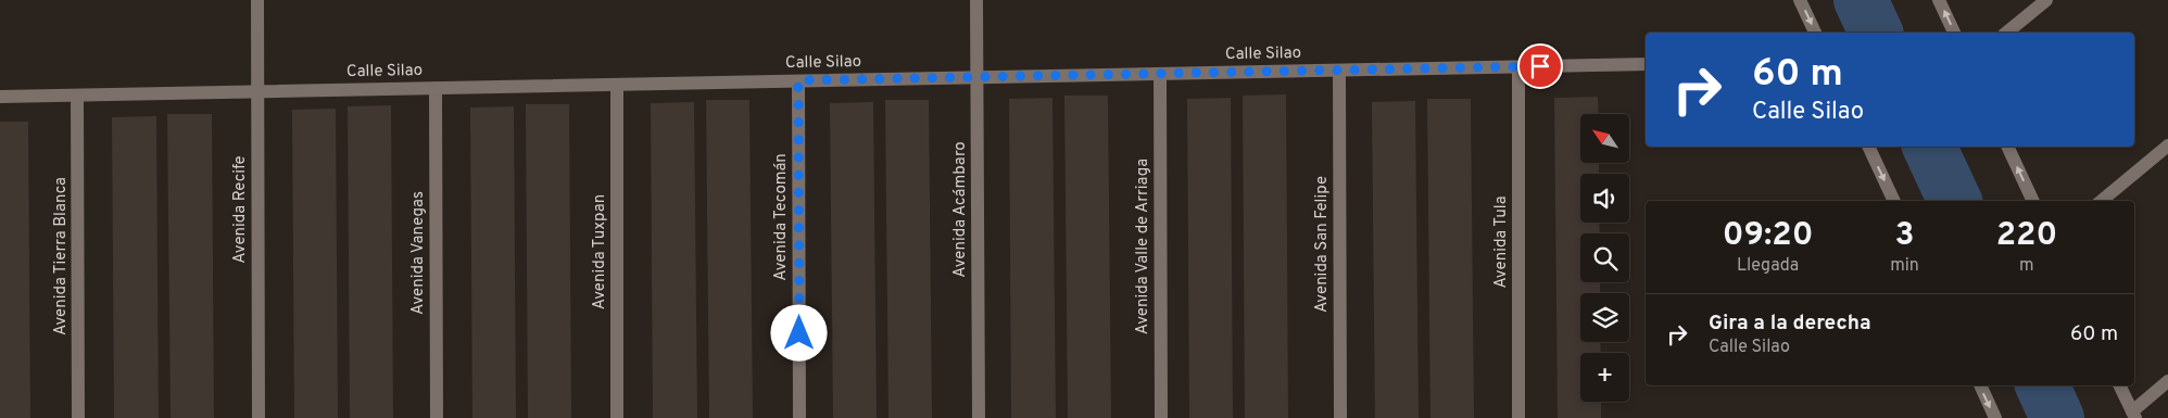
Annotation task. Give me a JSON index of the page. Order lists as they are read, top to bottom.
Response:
{
  "streets": {
    "street": [
      "Calle Silao",
      "Avenida Recife",
      "Avenida Acámbaro",
      "Avenida Tecomán",
      "Avenida Tula",
      "Avenida San Felipe",
      "Avenida Valle de Arriaga",
      "Avenida Tuxpan",
      "Avenida Vanegas",
      "Avenida Tierra Blanca"
    ]
  },
  "crossings": [
    ["Calle Silao", "Avenida Recife"],
    ["Calle Silao", "Avenida Acámbaro"],
    ["Calle Silao", "Avenida Tecomán"],
    ["Calle Silao", "Avenida Tula"],
    ["Calle Silao", "Avenida San Felipe"],
    ["Calle Silao", "Avenida Valle de Arriaga"],
    ["Calle Silao", "Avenida Tuxpan"],
    ["Calle Silao", "Avenida Vanegas"],
    ["Calle Silao", "Avenida Tierra Blanca"]
  ],
  "north": "top left",
  "page": {
    "turn": ["60 m", "Calle Silao"],
    "map_buttons": "+",
    "eta": [
      "09:20",
      "Llegada",
      "3",
      "min",
      "220",
      "m"
    ],
    "list": [
      {
        "name": "Gira a la derecha",
        "note": "Calle Silao",
        "value": "60 m"
      }
    ]
  }
}
